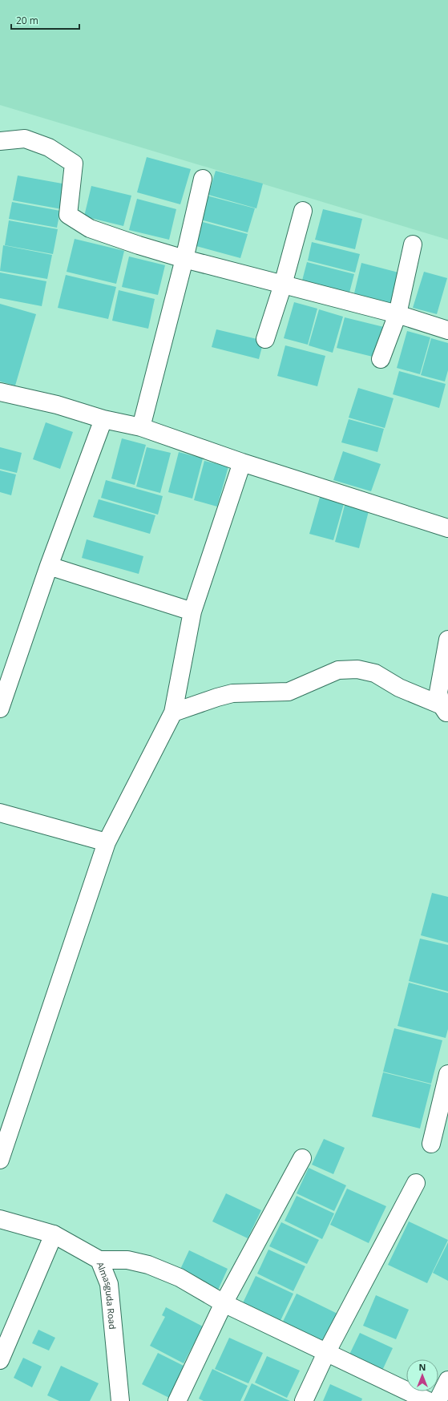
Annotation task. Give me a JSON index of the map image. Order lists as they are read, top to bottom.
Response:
{
  "streets": {
    "street": ["Almasguda Road"]
  },
  "scale_bar": "20 m",
  "north": "top"
}
